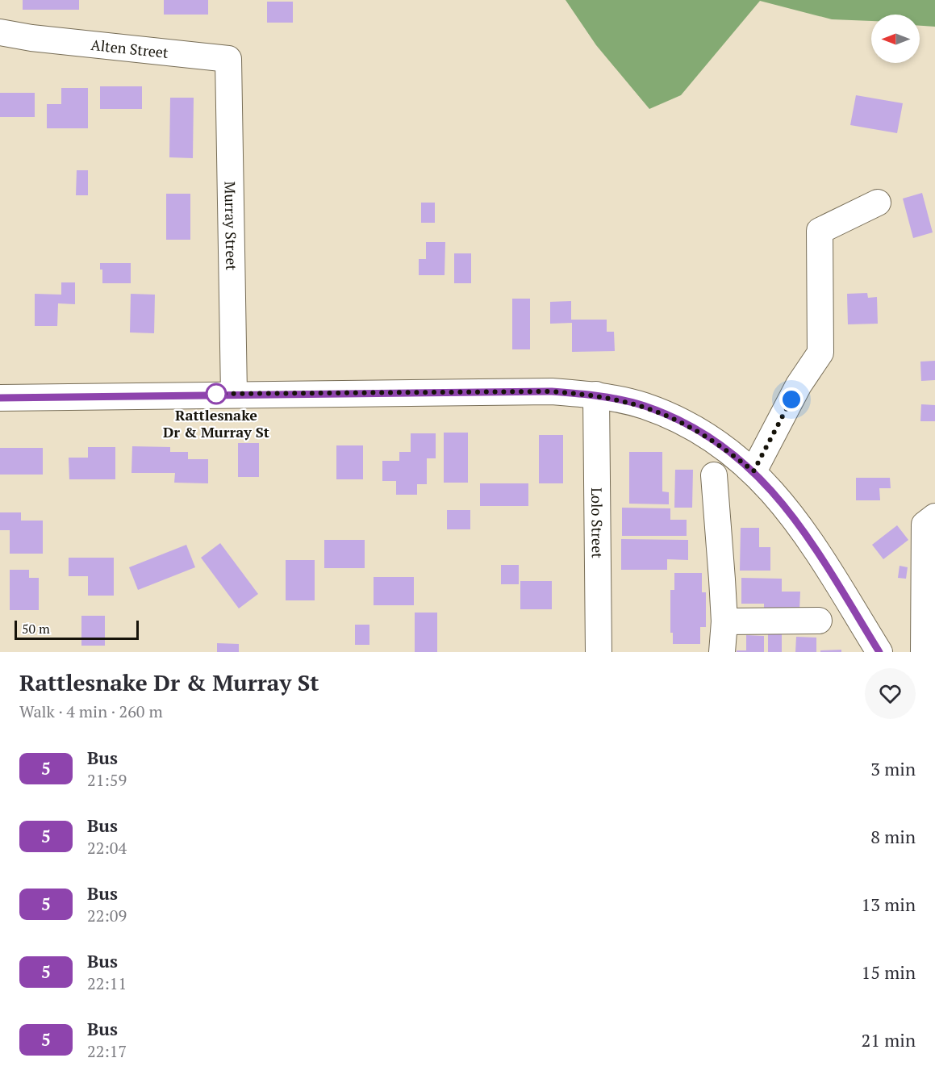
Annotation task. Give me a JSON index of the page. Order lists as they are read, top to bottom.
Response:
{
  "streets": {
    "street": ["Alten Street", "Murray Street", "Lolo Street"]
  },
  "crossings": [
    ["Alten Street", "Murray Street"]
  ],
  "places": ["Rattlesnake Dr & Murray St"],
  "lines": ["bus line 5"],
  "scale_bar": "50 m",
  "north": "left",
  "page": {
    "scale": "50 m",
    "heading": ["Rattlesnake Dr & Murray St", "Walk · 4 min · 260 m"],
    "list": [
      {
        "mark": "5",
        "name": "Bus",
        "note": "21:59",
        "value": "3 min"
      },
      {
        "mark": "5",
        "name": "Bus",
        "note": "22:04",
        "value": "8 min"
      },
      {
        "mark": "5",
        "name": "Bus",
        "note": "22:09",
        "value": "13 min"
      },
      {
        "mark": "5",
        "name": "Bus",
        "note": "22:11",
        "value": "15 min"
      },
      {
        "mark": "5",
        "name": "Bus",
        "note": "22:17",
        "value": "21 min"
      }
    ]
  }
}
